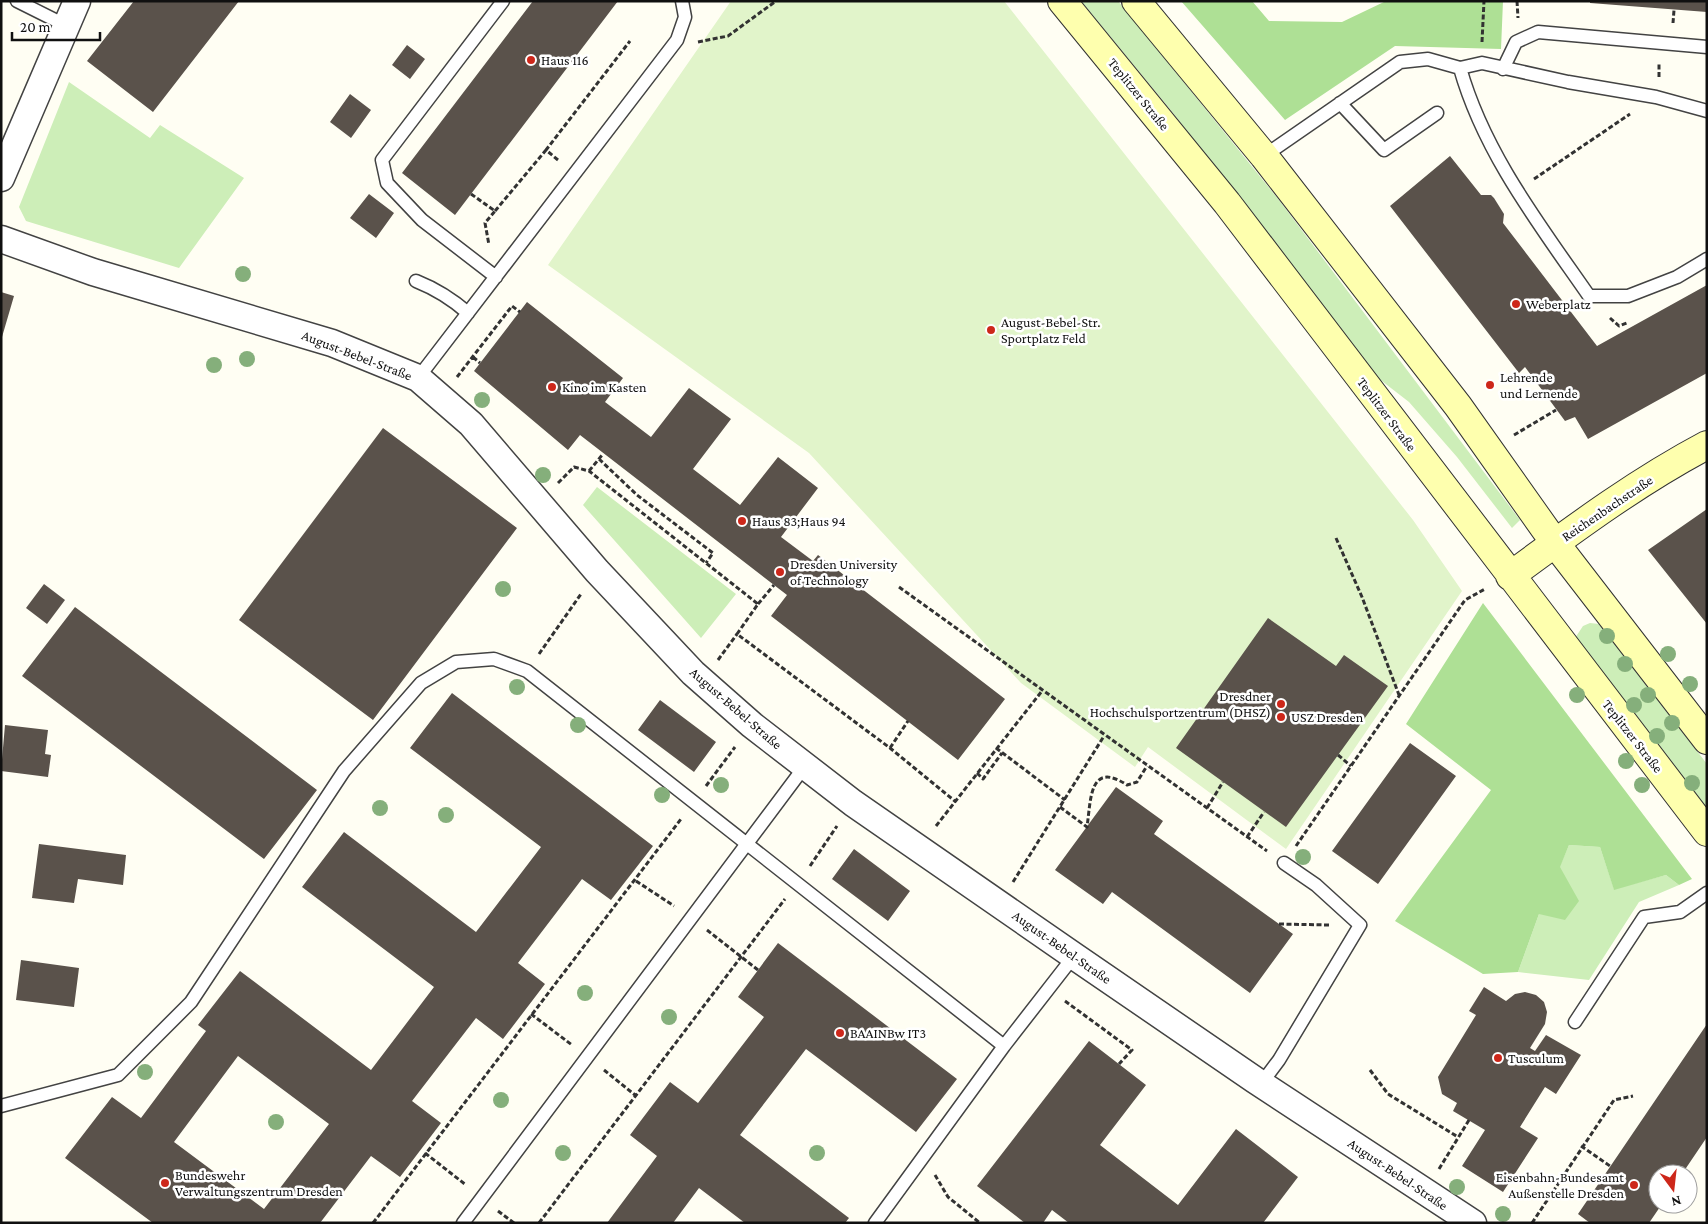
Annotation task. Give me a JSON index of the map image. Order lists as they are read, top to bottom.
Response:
{
  "streets": {
    "main road": ["Teplitzer Straße", "Reichenbachstraße"],
    "street": ["August-Bebel-Straße"]
  },
  "crossings": [
    ["Teplitzer Straße", "Reichenbachstraße"]
  ],
  "places": [
    "Haus 116",
    "Weberplatz",
    "August-Bebel-Str. Sportplatz Feld",
    "Lehrende und Lernende",
    "Kino im Kasten",
    "Haus 83;Haus 94",
    "Dresden University of Technology",
    "Dresdner Hochschulsportzentrum (DHSZ)",
    "USZ Dresden",
    "BAAINBw IT3",
    "Tusculum",
    "Bundeswehr Verwaltungszentrum Dresden",
    "Eisenbahn-Bundesamt Außenstelle Dresden"
  ],
  "scale_bar": "20 m",
  "north": "bottom"
}
